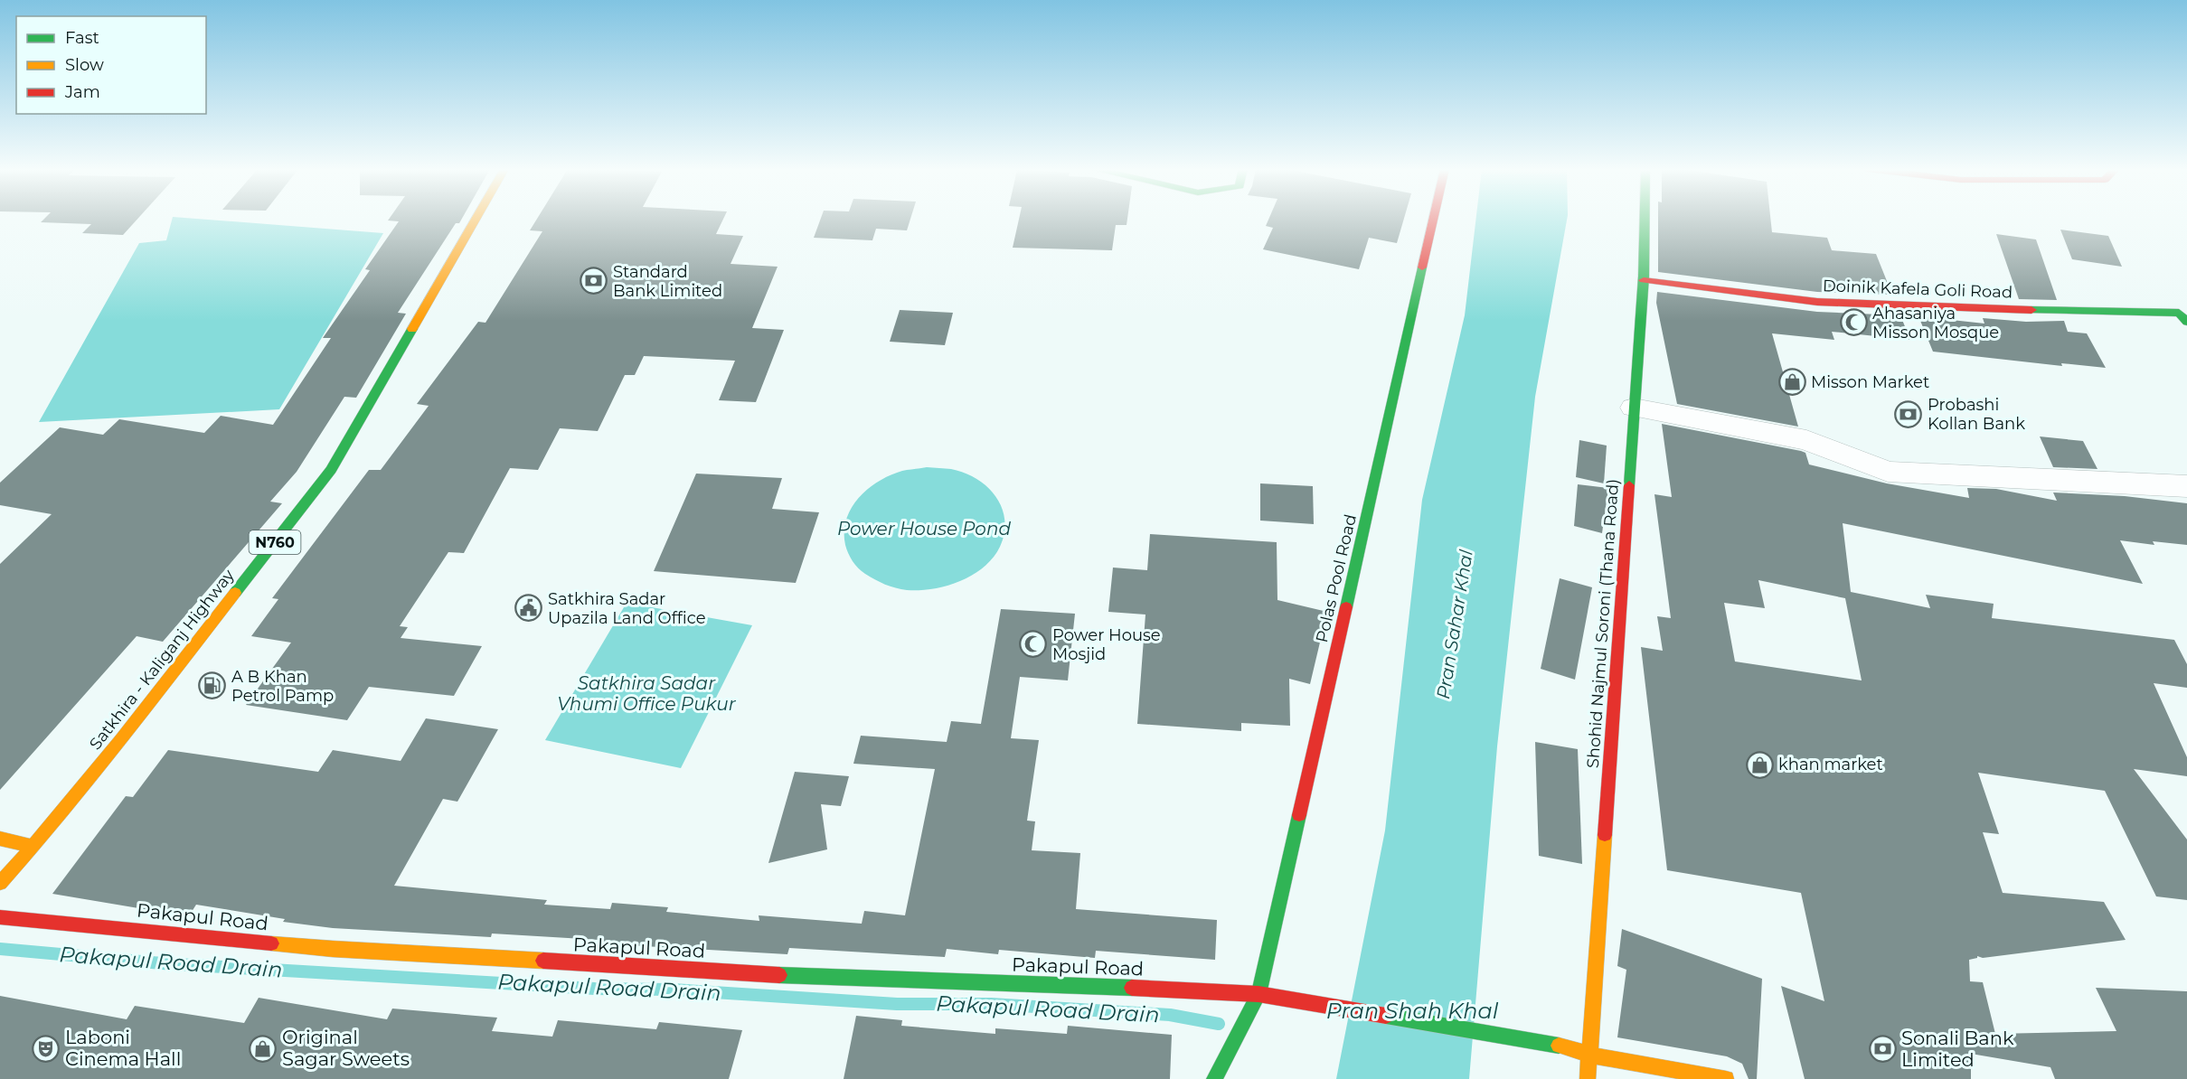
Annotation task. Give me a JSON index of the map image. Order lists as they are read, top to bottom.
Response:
{
  "streets": {
    "main road": [
      "Doinik Kafela Goli Road",
      "N760",
      "Polas Pool Road",
      "Shohid Najmul Soroni (Thana Road)",
      "Satkhira - Kaliganj Highway",
      "Pakapul Road"
    ]
  },
  "crossings": [
    ["Doinik Kafela Goli Road", "Shohid Najmul Soroni (Thana Road)"],
    ["Polas Pool Road", "Pakapul Road"],
    ["Shohid Najmul Soroni (Thana Road)", "Pakapul Road"]
  ],
  "water": [
    "Power House Pond",
    "Pran Sahar Khal",
    "Satkhira Sadar Vhumi Office Pukur",
    "Pakapul Road Drain",
    "Pran Shah Khal"
  ],
  "places": {
    "bank": ["Standard Bank Limited", "Probashi Kollan Bank", "Sonali Bank Limited"],
    "mosque": ["Ahasaniya Misson Mosque", "Power House Mosjid"],
    "shop": ["Misson Market", "khan market", "Original Sagar Sweets"],
    "public building": ["Satkhira Sadar Upazila Land Office"],
    "fuel station": ["A B Khan Petrol Pamp"],
    "theatre": ["Laboni Cinema Hall"]
  },
  "legend": ["Fast", "Slow", "Jam"]
}
